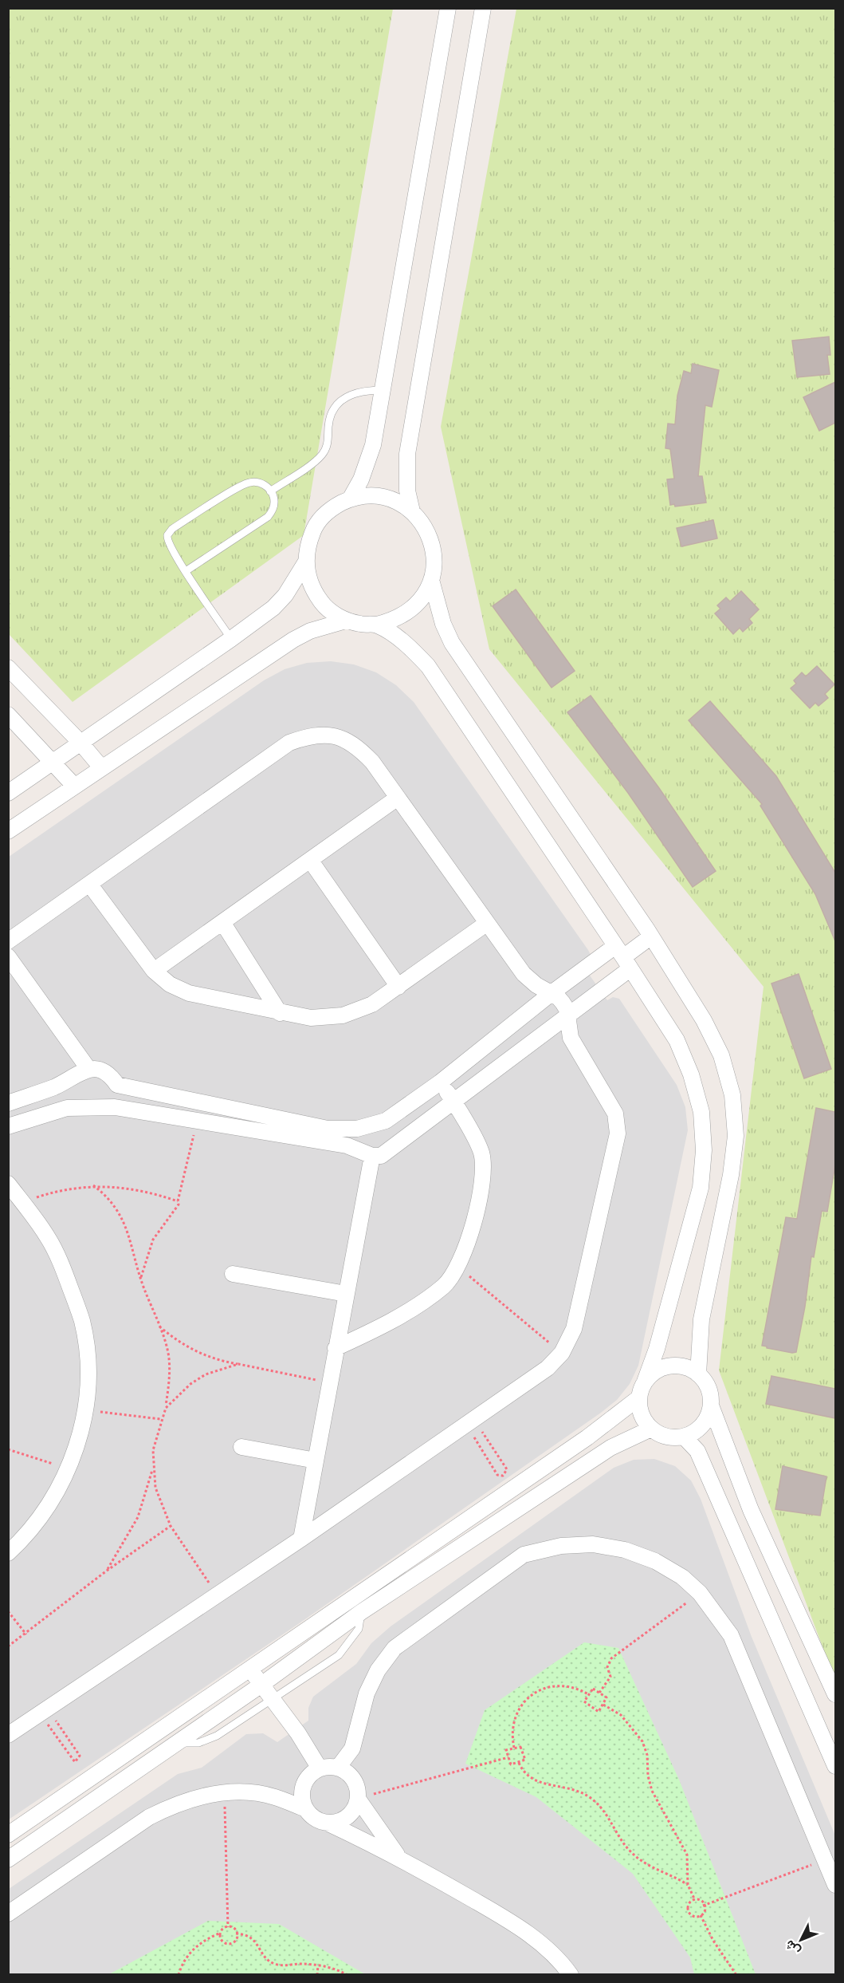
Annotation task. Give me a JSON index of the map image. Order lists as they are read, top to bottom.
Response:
{
  "north": "bottom left"
}
